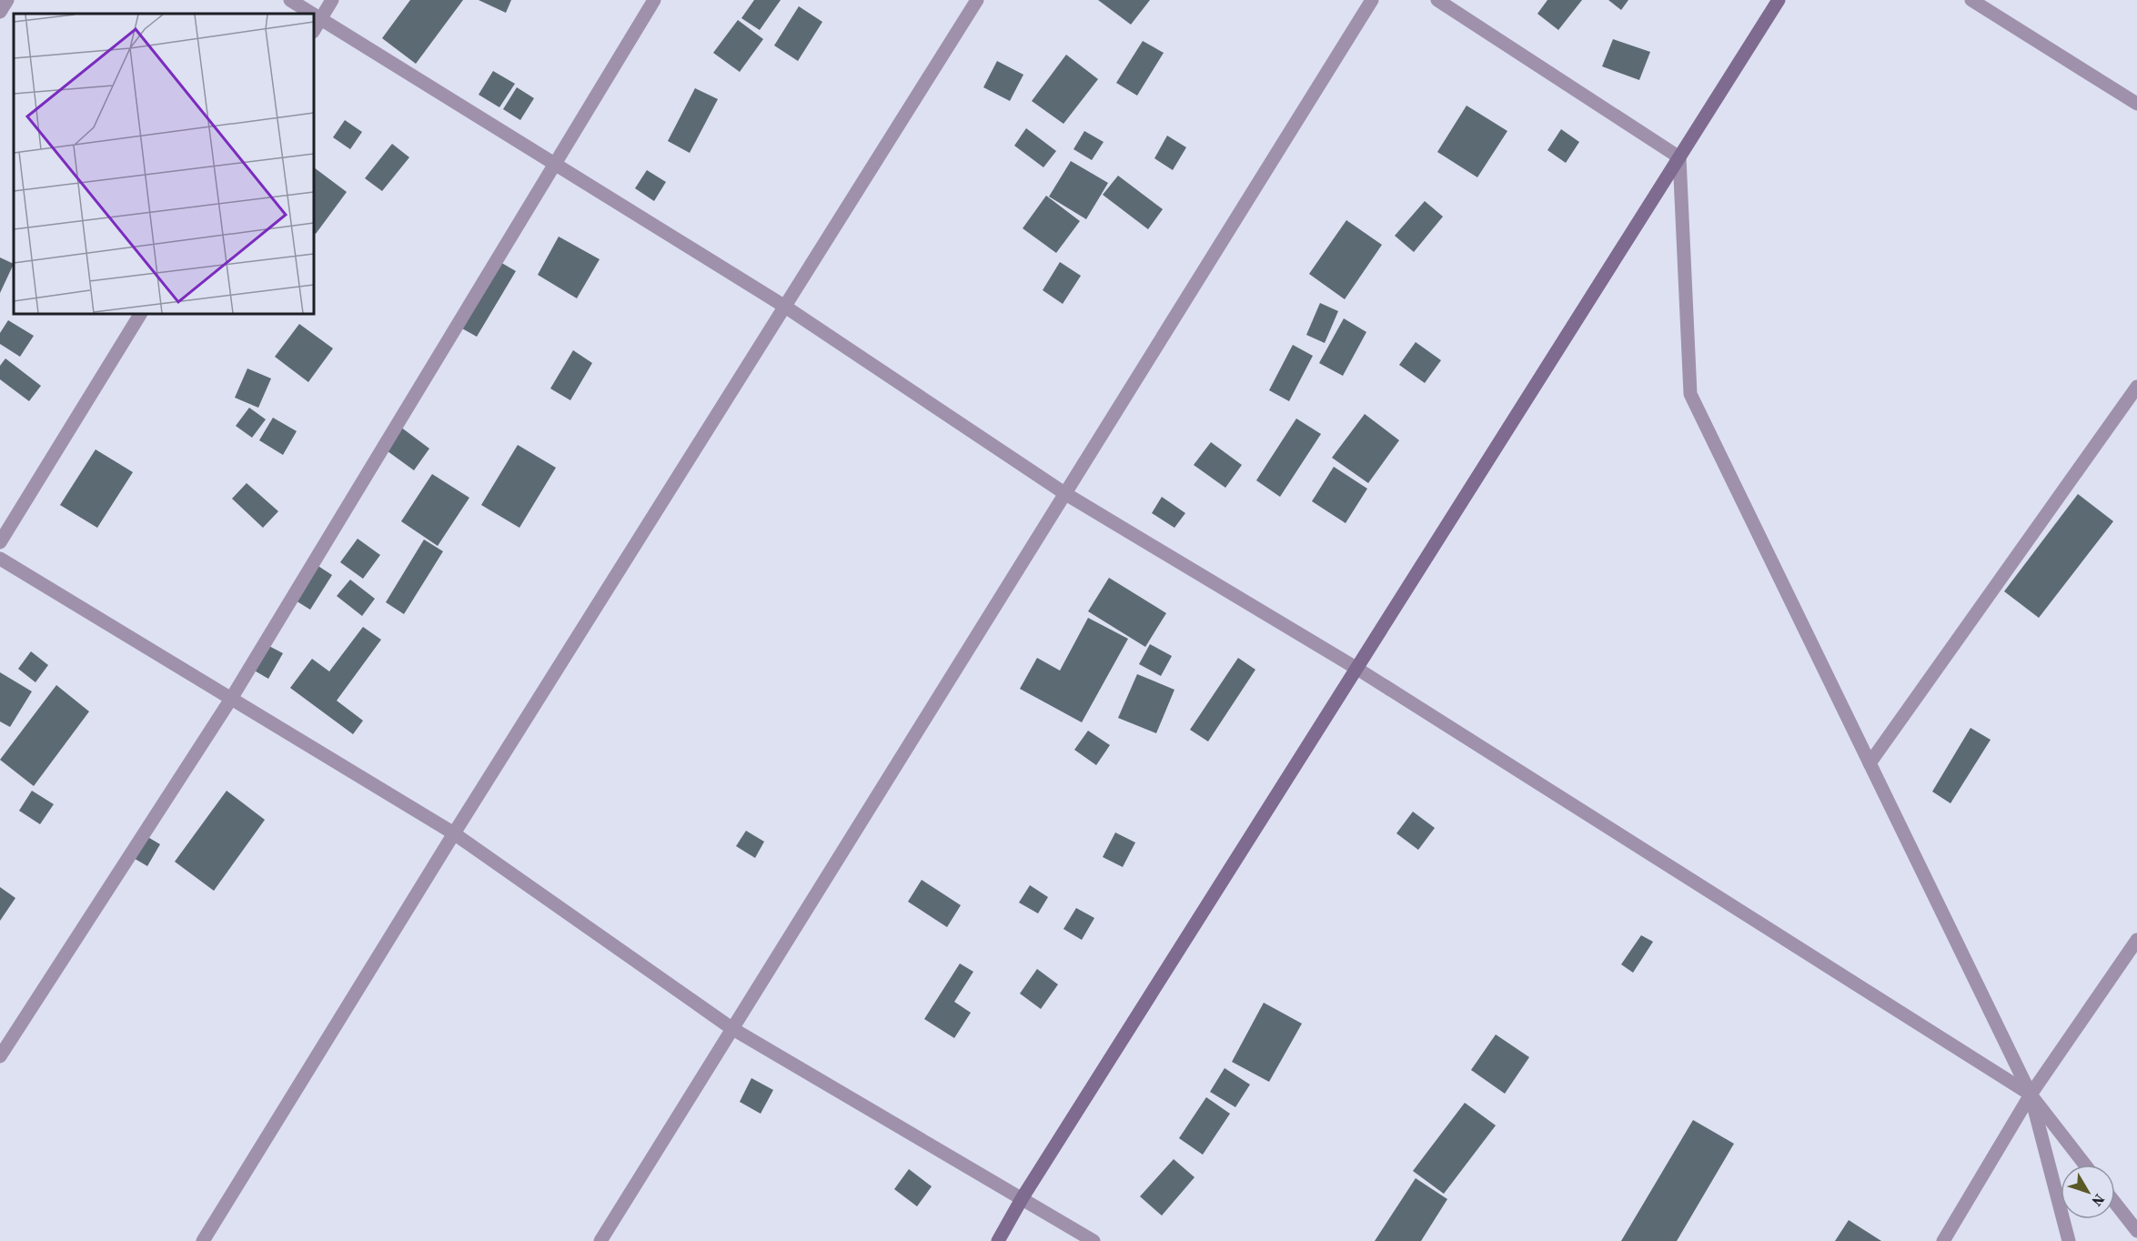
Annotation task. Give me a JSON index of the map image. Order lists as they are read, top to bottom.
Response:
{
  "north": "bottom right"
}
